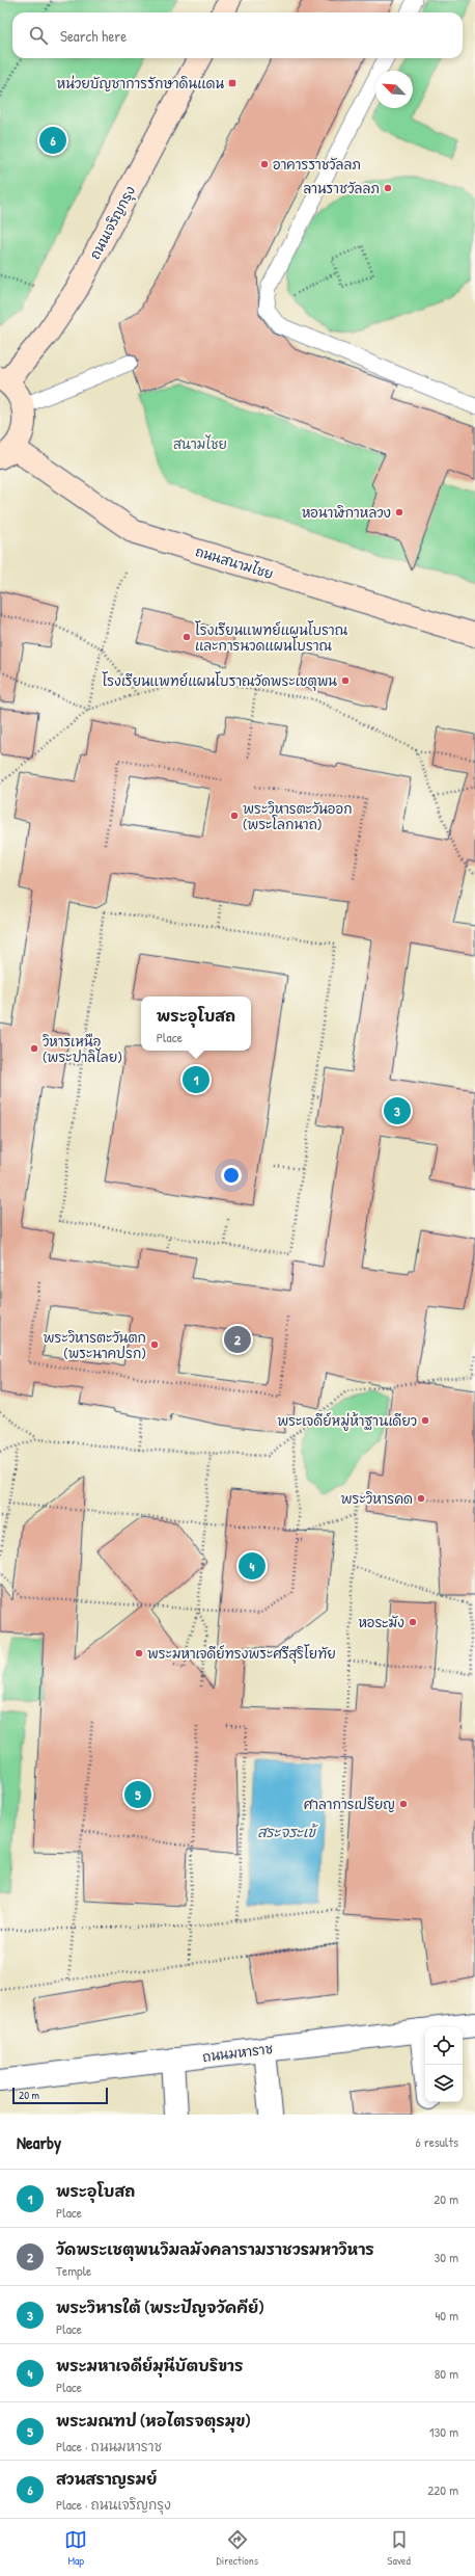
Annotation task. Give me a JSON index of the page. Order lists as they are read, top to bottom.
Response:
{
  "streets": {
    "main road": ["ถนนเจริญกรุง", "ถนนสนามไชย"],
    "street": ["ถนนมหาราช"]
  },
  "water": ["สระจระเข้"],
  "parks": ["สนามไชย"],
  "places": {
    "transit": ["หน่วยบัญชาการรักษาดินแดน"],
    "other": [
      "อาคารราชวัลลภ",
      "ลานราชวัลลภ",
      "หอนาฬิกาหลวง",
      "โรงเรียนแพทย์แผนโบราณ และการนวดแผนโบราณ",
      "โรงเรียนแพทย์แผนโบราณวัดพระเชตุพน",
      "พระวิหารตะวันออก (พระโลกนาถ)",
      "วิหารเหนือ (พระปาลิไลย)",
      "พระวิหารตะวันตก (พระนาคปรก)",
      "พระเจดีย์หมู่ห้าฐานเดียว",
      "พระวิหารคด",
      "หอระฆัง",
      "พระมหาเจดีย์ทรงพระศรีสุริโยทัย",
      "ศาลาการเปรียญ"
    ]
  },
  "scale_bar": "20 m",
  "north": "top left",
  "page": {
    "search": "Search here",
    "pins": [
      "6",
      "1",
      "3",
      "2",
      "4",
      "5"
    ],
    "popup": ["พระอุโบสถ", "Place"],
    "scale": "20 m",
    "heading": ["Nearby", "6 results"],
    "list": [
      {
        "mark": "1",
        "name": "พระอุโบสถ",
        "note": "Place",
        "value": "20 m"
      },
      {
        "mark": "2",
        "name": "วัดพระเชตุพนวิมลมังคลารามราชวรมหาวิหาร",
        "note": "Temple",
        "value": "30 m"
      },
      {
        "mark": "3",
        "name": "พระวิหารใต้ (พระปัญจวัคคีย์)",
        "note": "Place",
        "value": "40 m"
      },
      {
        "mark": "4",
        "name": "พระมหาเจดีย์มุนีบัตบริขาร",
        "note": "Place",
        "value": "80 m"
      },
      {
        "mark": "5",
        "name": "พระมณฑป (หอไตรจตุรมุข)",
        "note": "Place · ถนนมหาราช",
        "value": "130 m"
      },
      {
        "mark": "6",
        "name": "สวนสราญรมย์",
        "note": "Place · ถนนเจริญกรุง",
        "value": "220 m"
      }
    ],
    "nav": ["Map", "Directions", "Saved"]
  }
}
